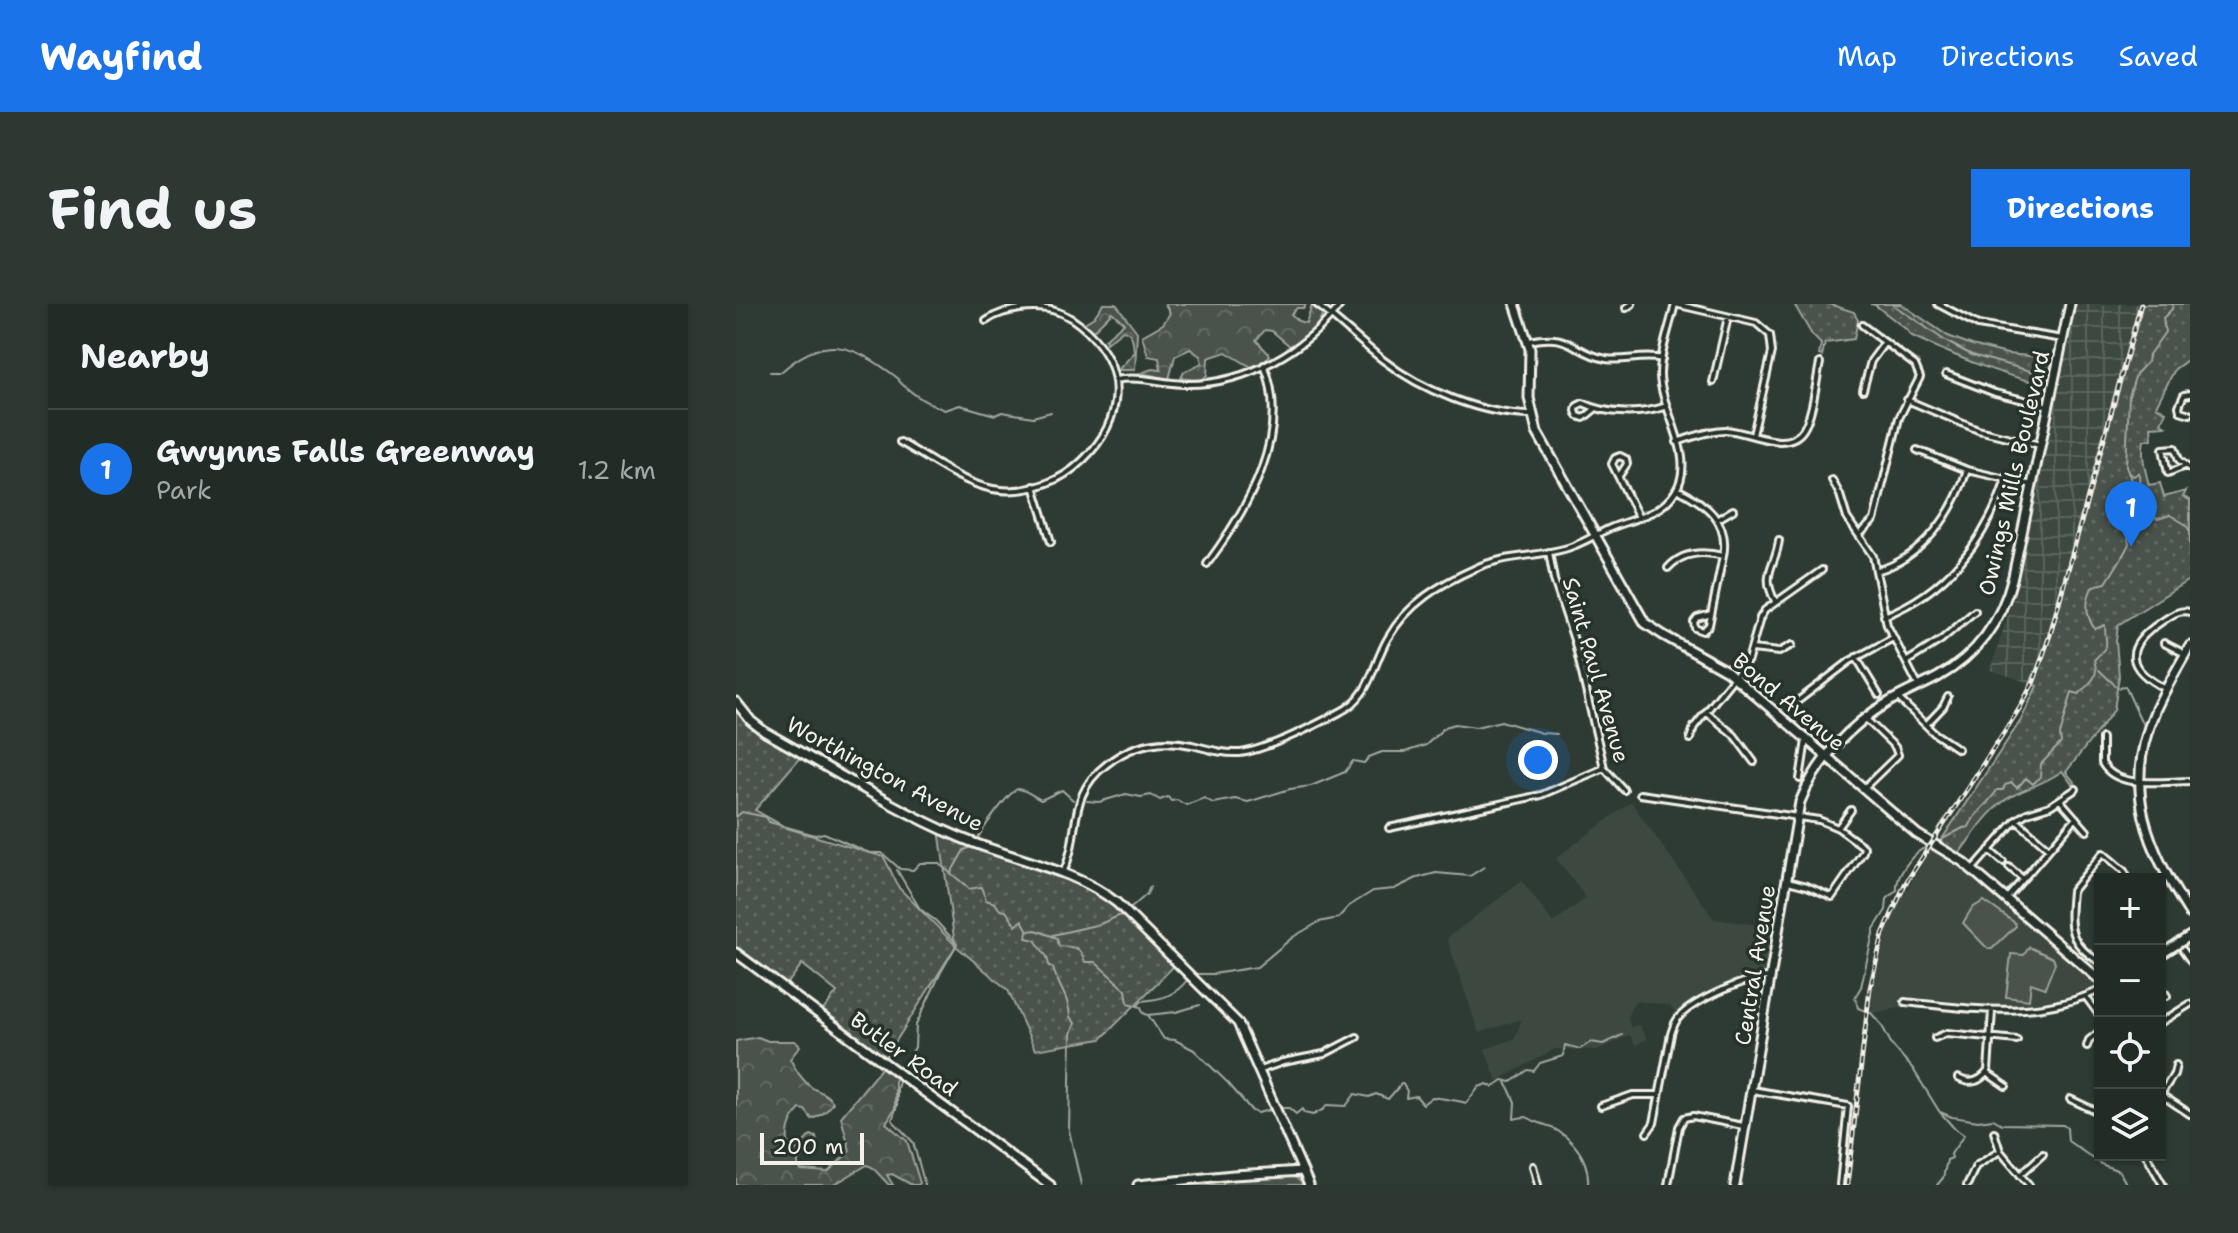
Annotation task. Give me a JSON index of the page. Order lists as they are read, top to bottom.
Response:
{
  "streets": {
    "main road": [
      "Owings Mills Boulevard",
      "Bond Avenue",
      "Worthington Avenue",
      "Central Avenue",
      "Butler Road"
    ],
    "street": ["Saint Paul Avenue"]
  },
  "crossings": [
    ["Owings Mills Boulevard", "Bond Avenue"],
    ["Owings Mills Boulevard", "Central Avenue"],
    ["Bond Avenue", "Central Avenue"]
  ],
  "scale_bar": "200 m",
  "page": {
    "header": "Wayfind",
    "nav": ["Map", "Directions", "Saved"],
    "buttons": "Directions",
    "title": "Find us",
    "heading": "Nearby",
    "list": [
      {
        "mark": "1",
        "name": "Gwynns Falls Greenway",
        "note": "Park",
        "value": "1.2 km"
      }
    ],
    "pins": "1",
    "map_buttons": ["+", "−"],
    "scale": "200 m"
  }
}
